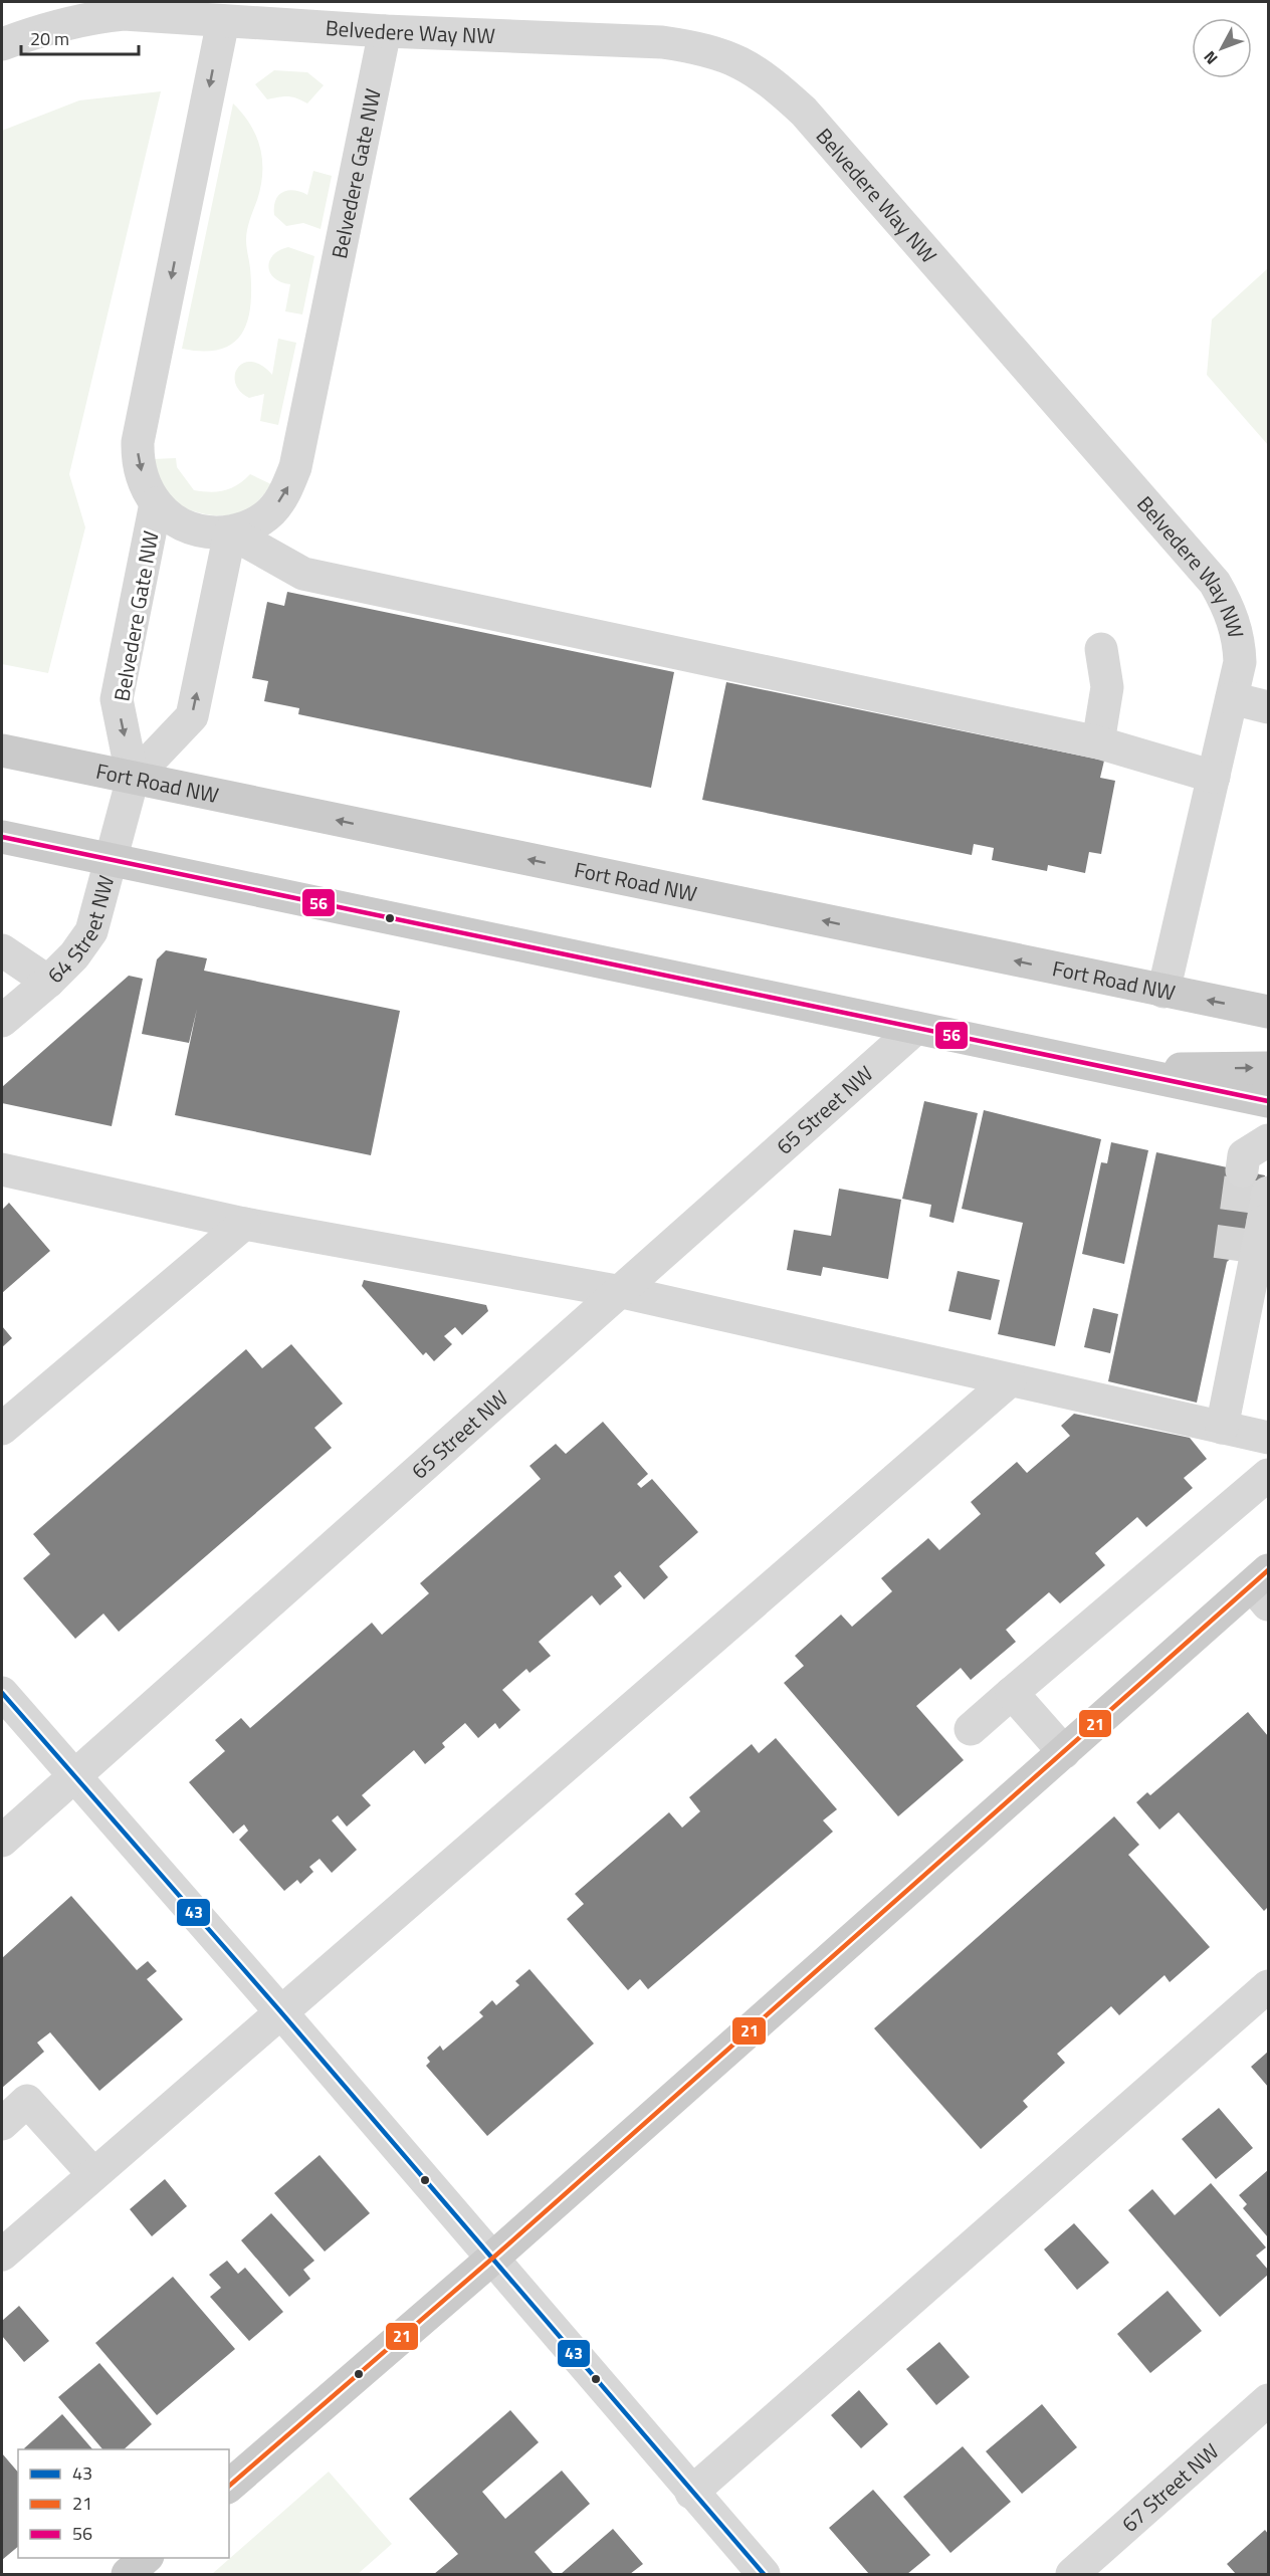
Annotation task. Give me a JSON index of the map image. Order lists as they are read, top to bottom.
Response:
{
  "streets": {
    "main road": ["Fort Road NW"],
    "street": [
      "Belvedere Way NW",
      "Belvedere Gate NW",
      "64 Street NW",
      "65 Street NW",
      "67 Street NW"
    ]
  },
  "crossings": [
    ["Belvedere Way NW", "Belvedere Gate NW"],
    ["Belvedere Way NW", "Fort Road NW"],
    ["Belvedere Gate NW", "Fort Road NW"],
    ["Belvedere Gate NW", "64 Street NW"],
    ["Fort Road NW", "64 Street NW"]
  ],
  "lines": ["transit line 56", "transit line 21", "transit line 43"],
  "legend": ["43", "21", "56"],
  "scale_bar": "20 m",
  "north": "bottom left"
}
